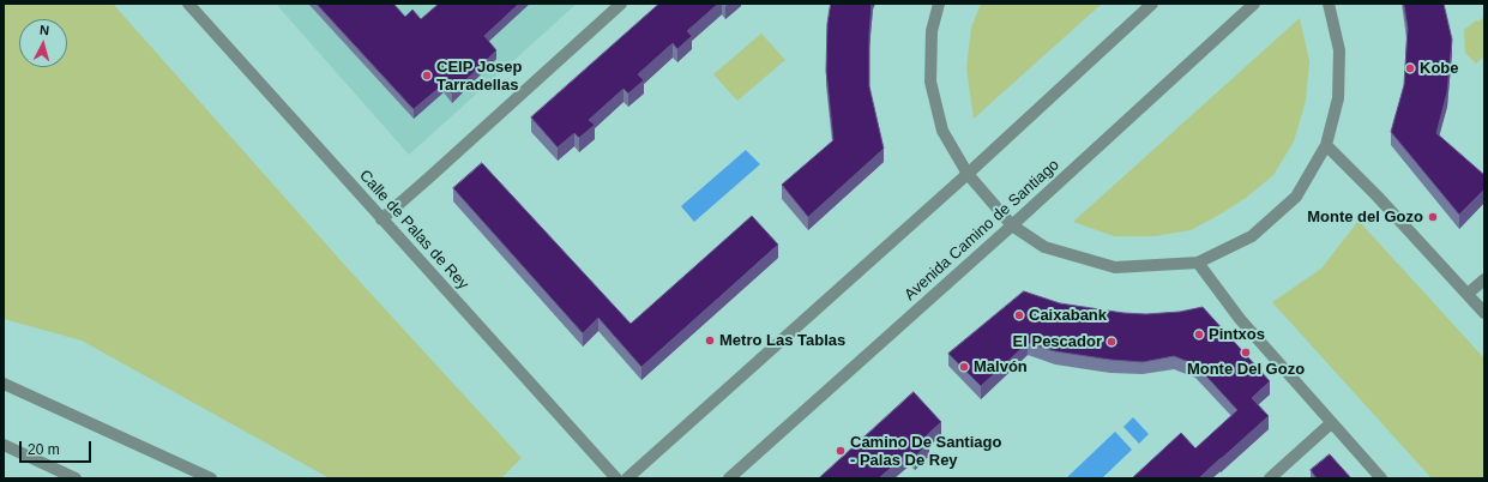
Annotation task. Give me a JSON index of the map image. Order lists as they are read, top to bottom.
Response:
{
  "streets": {
    "street": ["Calle de Palas de Rey", "Avenida Camino de Santiago"]
  },
  "places": [
    "Kobe",
    "CEIP Josep Tarradellas",
    "Monte del Gozo",
    "Caixabank",
    "Pintxos",
    "Metro Las Tablas",
    "El Pescador",
    "Monte Del Gozo",
    "Malvón",
    "Camino De Santiago - Palas De Rey"
  ],
  "scale_bar": "20 m",
  "north": "top"
}
